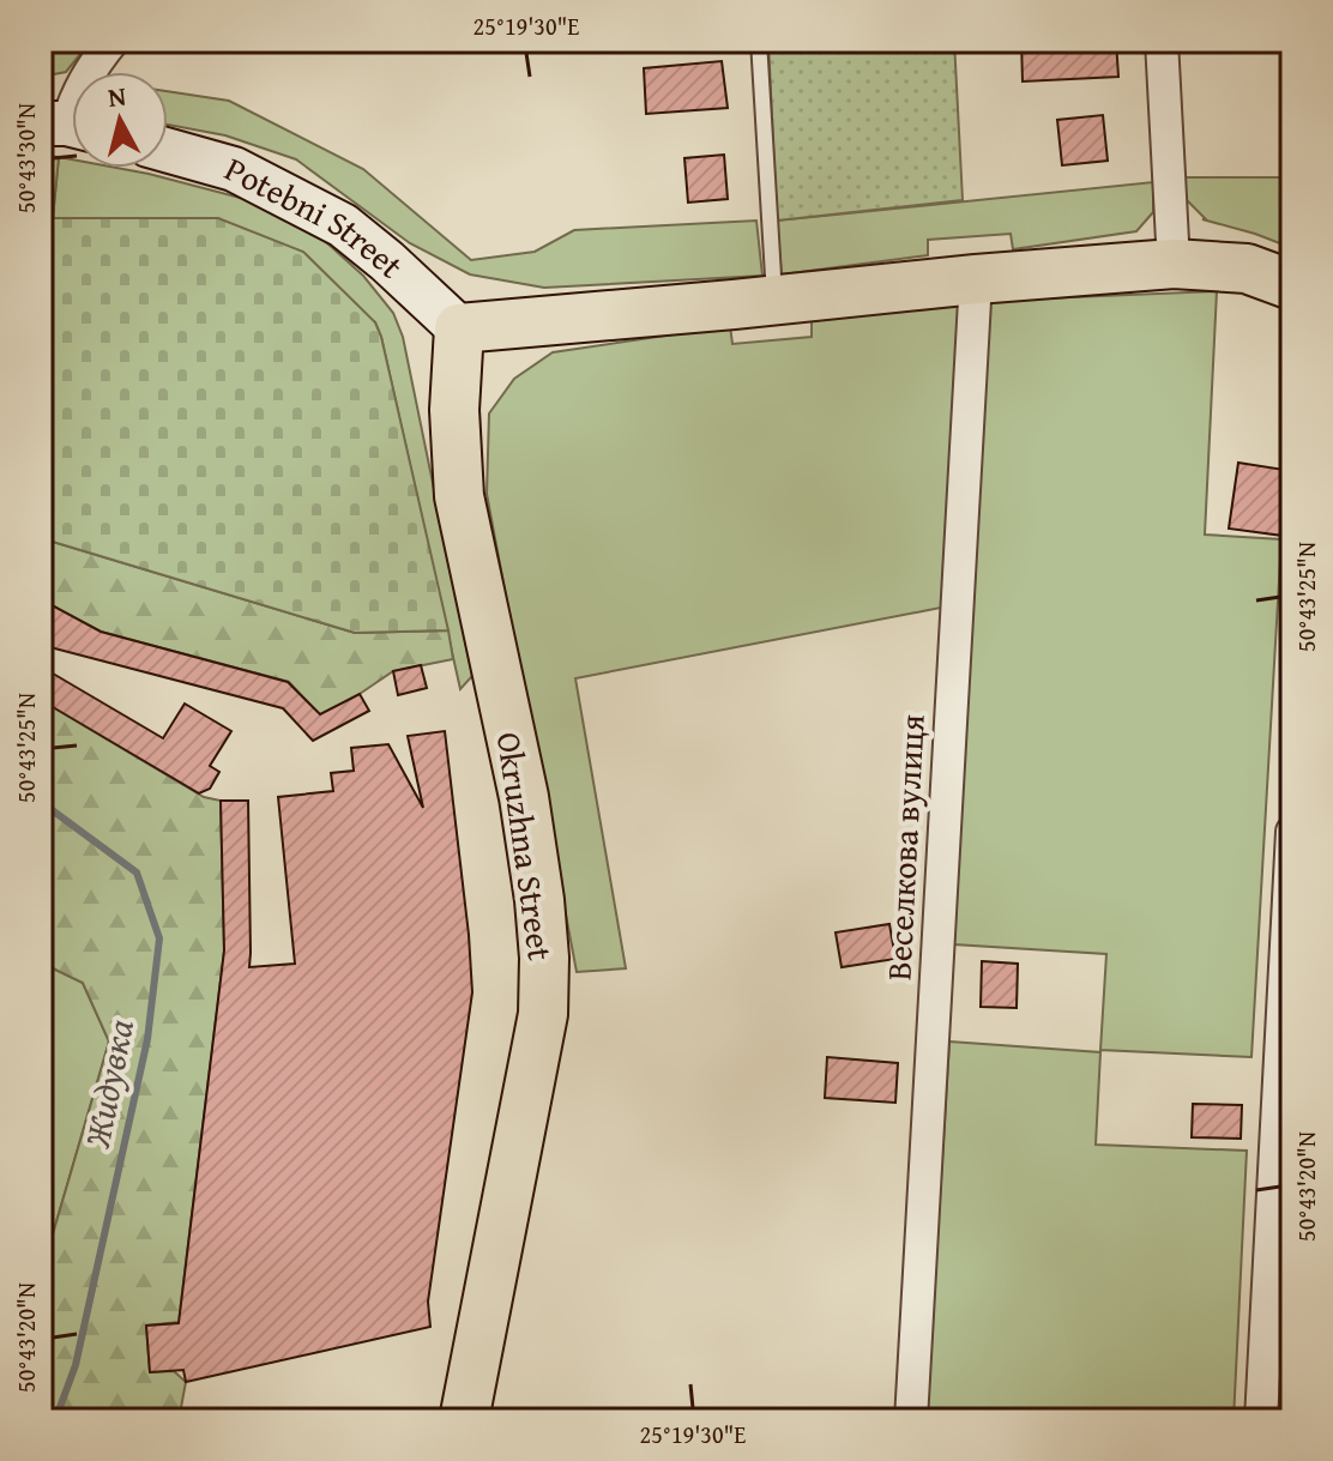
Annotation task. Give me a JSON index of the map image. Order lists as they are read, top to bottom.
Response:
{
  "streets": {
    "main road": ["Okruzhna Street"],
    "street": ["Potebni Street", "Веселкова вулиця"]
  },
  "crossings": [
    ["Potebni Street", "Okruzhna Street"]
  ],
  "water": ["Жидувка"],
  "north": "top",
  "coordinates": [
    "25°19'30\"E",
    "50°43'30\"N",
    "50°43'25\"N",
    "50°43'20\"N"
  ]
}
